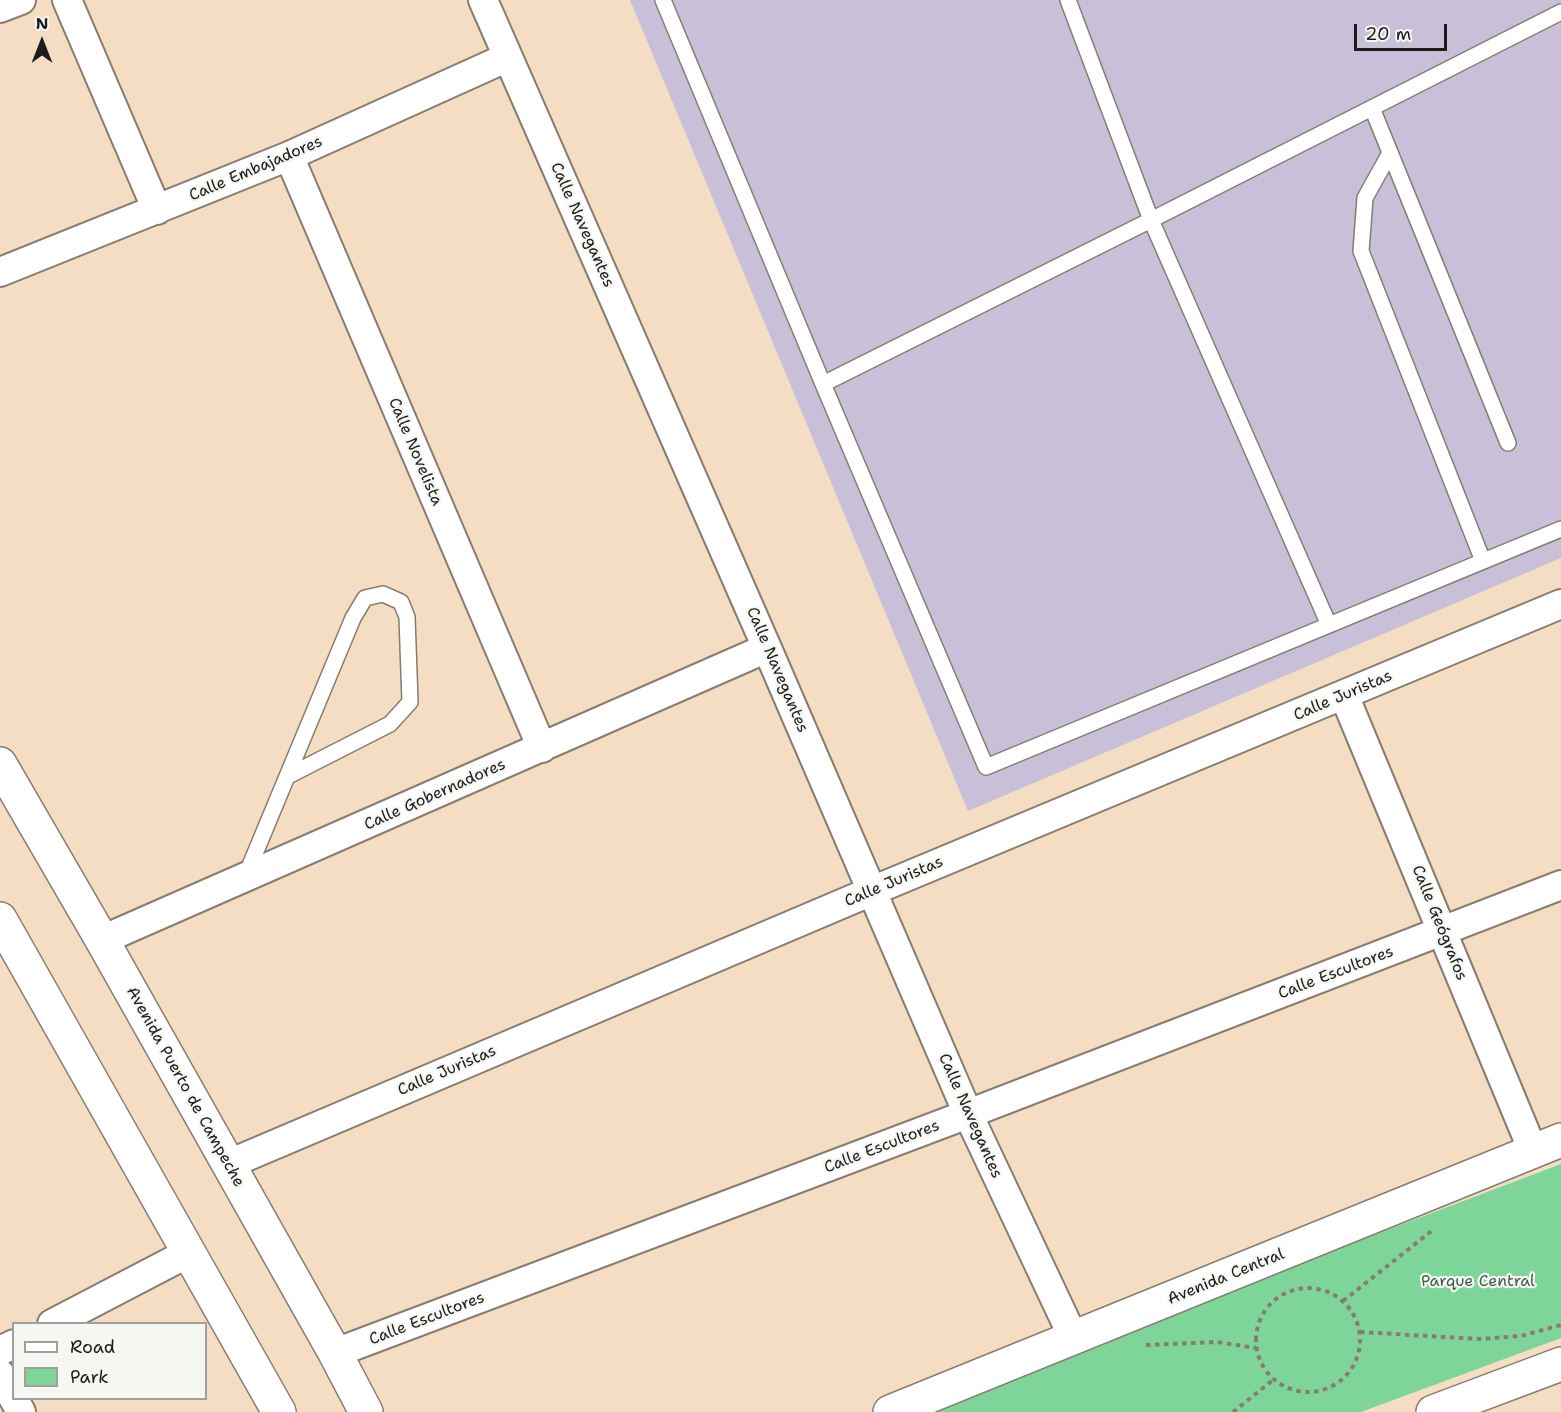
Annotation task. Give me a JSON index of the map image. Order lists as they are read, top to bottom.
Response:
{
  "streets": {
    "main road": ["Avenida Puerto de Campeche", "Avenida Central"],
    "street": [
      "Calle Embajadores",
      "Calle Navegantes",
      "Calle Novelista",
      "Calle Juristas",
      "Calle Gobernadores",
      "Calle Geógrafos",
      "Calle Escultores"
    ]
  },
  "crossings": [
    ["Calle Embajadores", "Calle Navegantes"],
    ["Calle Embajadores", "Calle Novelista"],
    ["Calle Navegantes", "Calle Juristas"],
    ["Calle Navegantes", "Calle Gobernadores"],
    ["Calle Navegantes", "Calle Escultores"],
    ["Calle Navegantes", "Avenida Central"],
    ["Calle Novelista", "Calle Gobernadores"],
    ["Calle Juristas", "Calle Geógrafos"],
    ["Calle Juristas", "Avenida Puerto de Campeche"],
    ["Calle Gobernadores", "Avenida Puerto de Campeche"],
    ["Calle Geógrafos", "Calle Escultores"],
    ["Calle Geógrafos", "Avenida Central"],
    ["Calle Escultores", "Avenida Puerto de Campeche"]
  ],
  "parks": ["Parque Central"],
  "legend": ["Road", "Park"],
  "scale_bar": "20 m",
  "north": "top"
}
